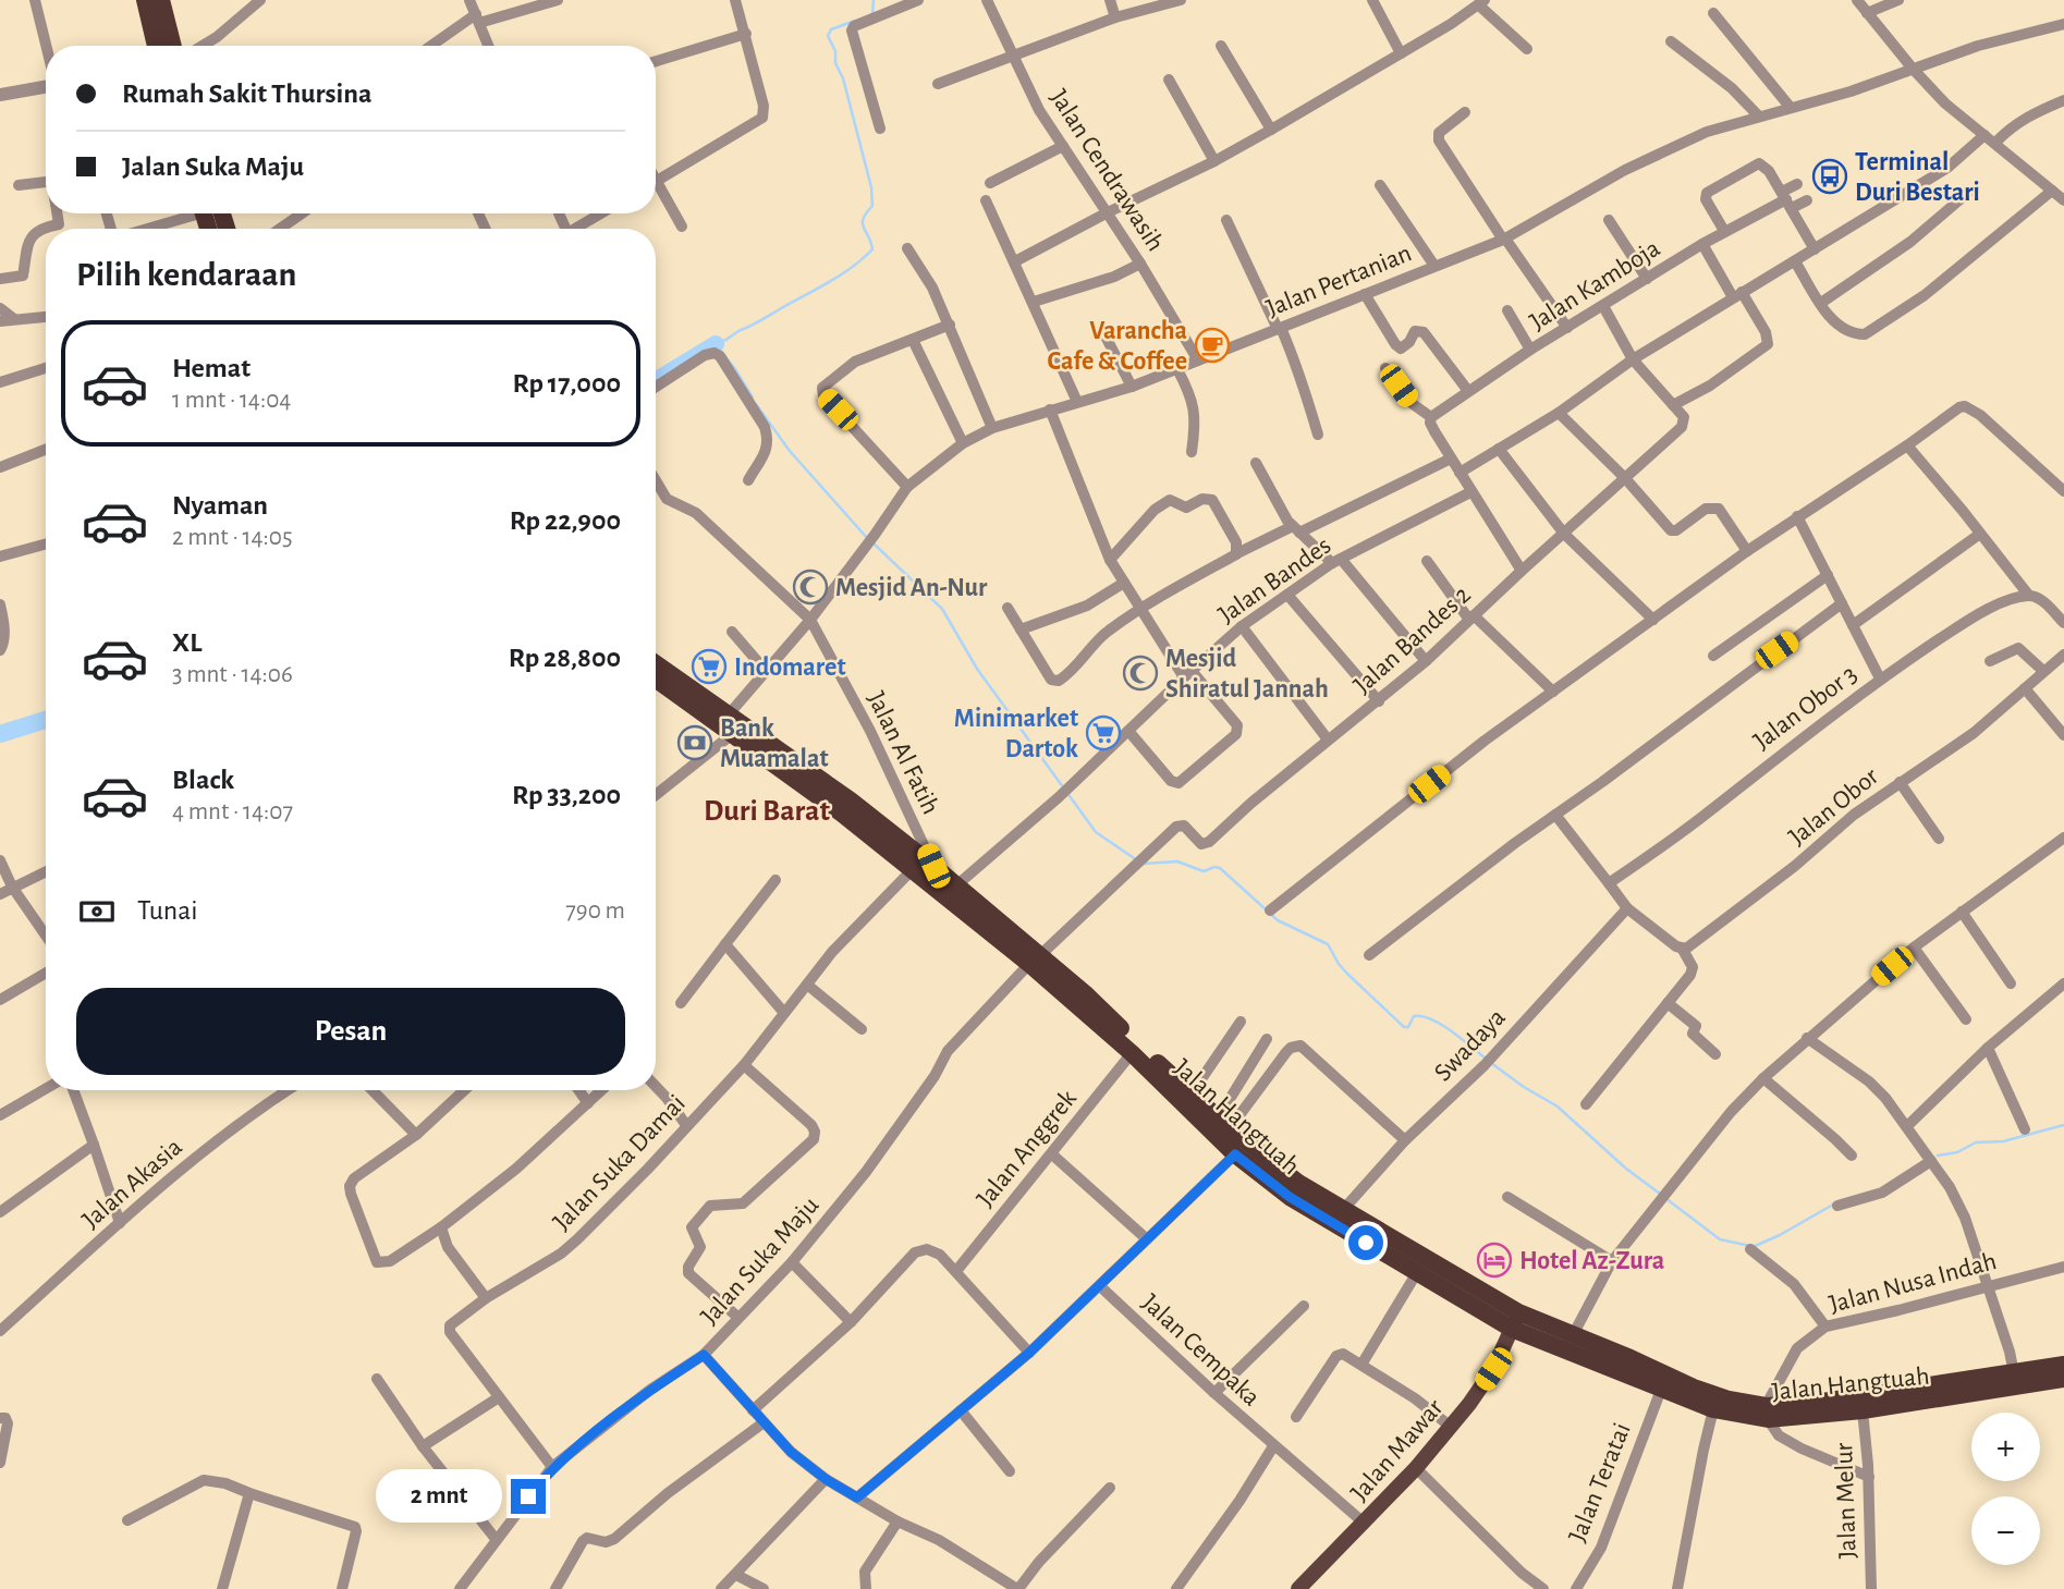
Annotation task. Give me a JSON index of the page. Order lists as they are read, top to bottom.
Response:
{
  "streets": {
    "highway": ["Jalan Hangtuah"],
    "main road": ["Jalan Mawar"],
    "street": [
      "Jalan Cendrawasih",
      "Jalan Pertanian",
      "Jalan Kamboja",
      "Jalan Bandes",
      "Jalan Bandes 2",
      "Jalan Obor 3",
      "Jalan Al Fatih",
      "Jalan Obor",
      "Swadaya",
      "Jalan Anggrek",
      "Jalan Suka Damai",
      "Jalan Akasia",
      "Jalan Suka Maju",
      "Jalan Nusa Indah",
      "Jalan Cempaka",
      "Jalan Teratai",
      "Jalan Melur"
    ]
  },
  "crossings": [
    ["Jalan Cendrawasih", "Jalan Pertanian"],
    ["Jalan Pertanian", "Jalan Al Fatih"],
    ["Jalan Pertanian", "Jalan Hangtuah"],
    ["Jalan Bandes", "Jalan Hangtuah"],
    ["Jalan Bandes 2", "Jalan Hangtuah"],
    ["Jalan Bandes 2", "Jalan Suka Maju"],
    ["Jalan Al Fatih", "Jalan Hangtuah"],
    ["Swadaya", "Jalan Hangtuah"],
    ["Jalan Hangtuah", "Jalan Anggrek"],
    ["Jalan Hangtuah", "Jalan Suka Damai"],
    ["Jalan Hangtuah", "Jalan Suka Maju"],
    ["Jalan Hangtuah", "Jalan Nusa Indah"],
    ["Jalan Hangtuah", "Jalan Mawar"],
    ["Jalan Hangtuah", "Jalan Teratai"],
    ["Jalan Hangtuah", "Jalan Melur"],
    ["Jalan Suka Damai", "Jalan Suka Maju"],
    ["Jalan Cempaka", "Jalan Mawar"]
  ],
  "districts": ["Duri Barat"],
  "places": {
    "bus stop": ["Terminal Duri Bestari"],
    "cafe": ["Varancha Cafe & Coffee"],
    "mosque": ["Mesjid An-Nur", "Mesjid Shiratul Jannah"],
    "supermarket": ["Indomaret", "Minimarket Dartok"],
    "bank": ["Bank Muamalat"],
    "hotel": ["Hotel Az-Zura"]
  },
  "page": {
    "banner": ["Rumah Sakit Thursina", "Jalan Suka Maju"],
    "heading": "Pilih kendaraan",
    "list": [
      {
        "name": "Hemat",
        "note": "1 mnt · 14:04",
        "value": "Rp 17,000"
      },
      {
        "name": "Nyaman",
        "note": "2 mnt · 14:05",
        "value": "Rp 22,900"
      },
      {
        "name": "XL",
        "note": "3 mnt · 14:06",
        "value": "Rp 28,800"
      },
      {
        "name": "Black",
        "note": "4 mnt · 14:07",
        "value": "Rp 33,200"
      }
    ],
    "pay": ["Tunai", "790 m"],
    "buttons": "Pesan",
    "map_buttons": ["+", "−"],
    "bubble": "2 mnt"
  }
}
